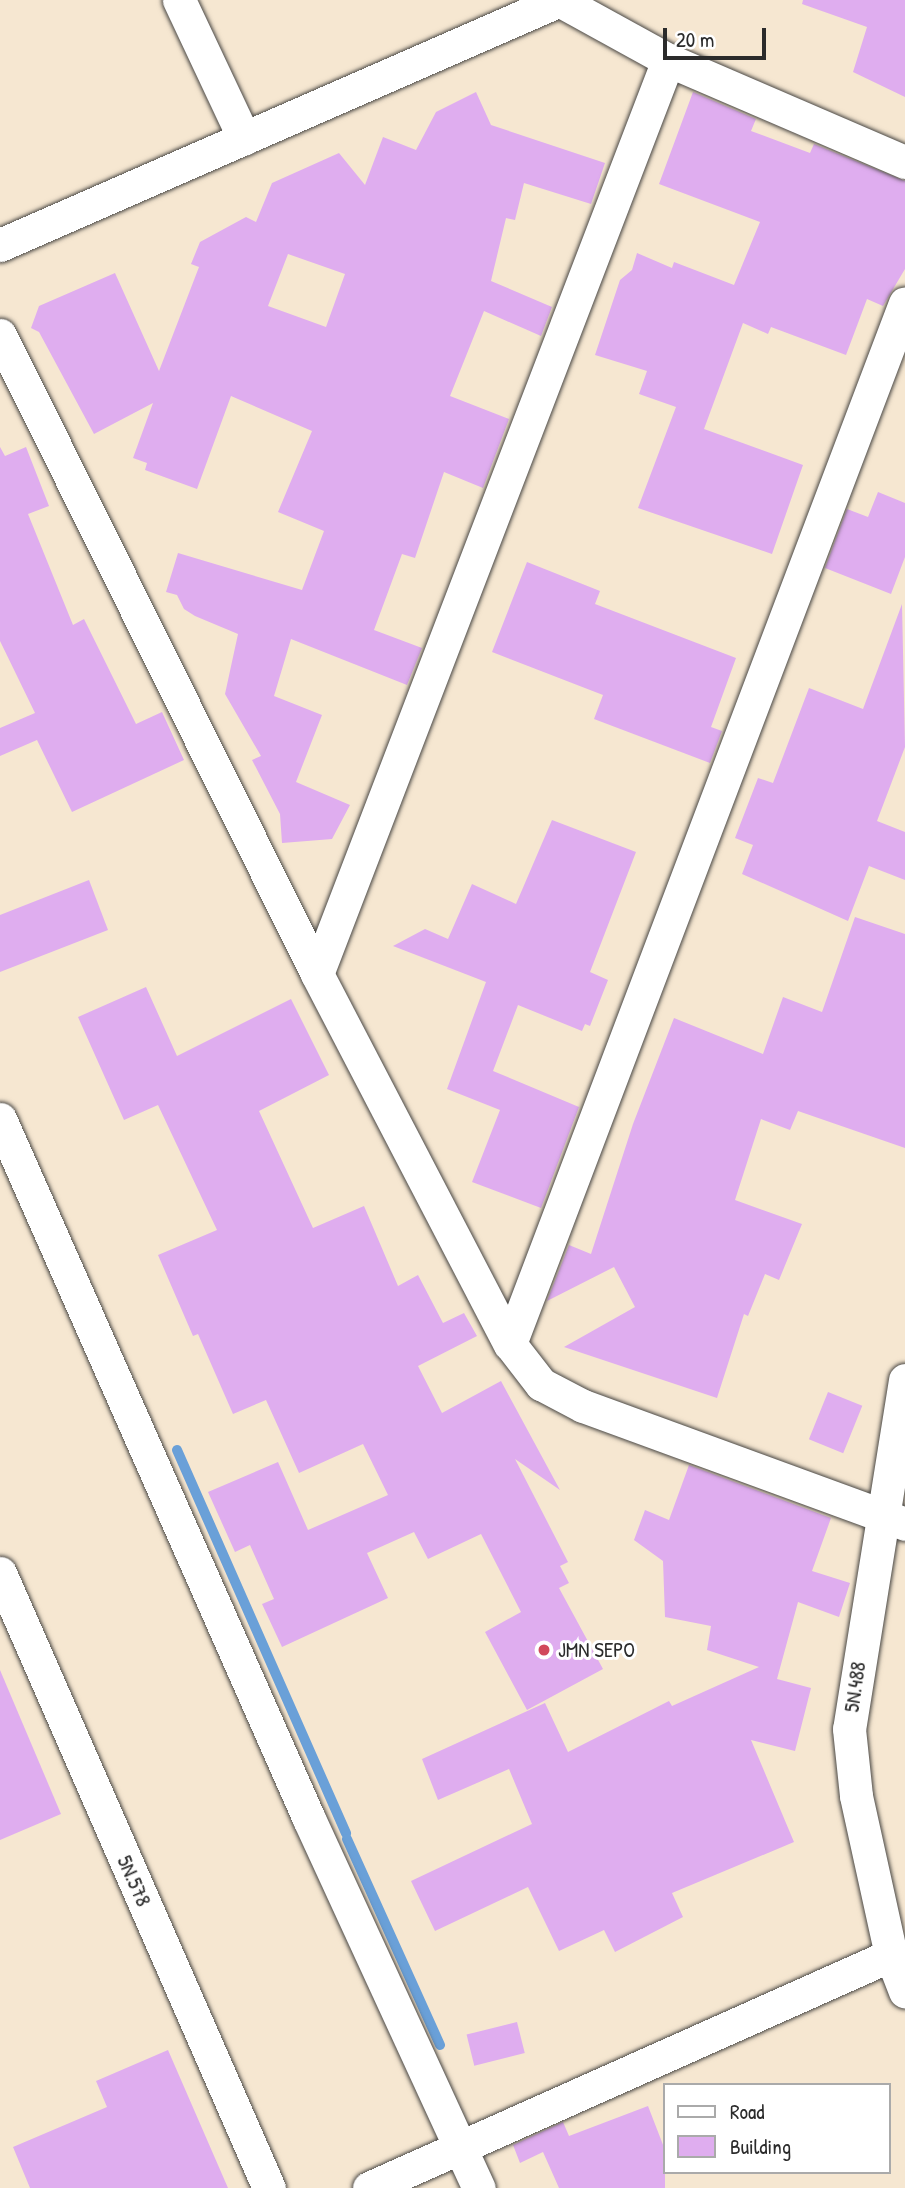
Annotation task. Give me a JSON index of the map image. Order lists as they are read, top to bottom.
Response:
{
  "streets": {
    "street": ["5N.488", "5N.578"]
  },
  "places": ["JMN SEPO"],
  "legend": ["Road", "Building"],
  "scale_bar": "20 m"
}
